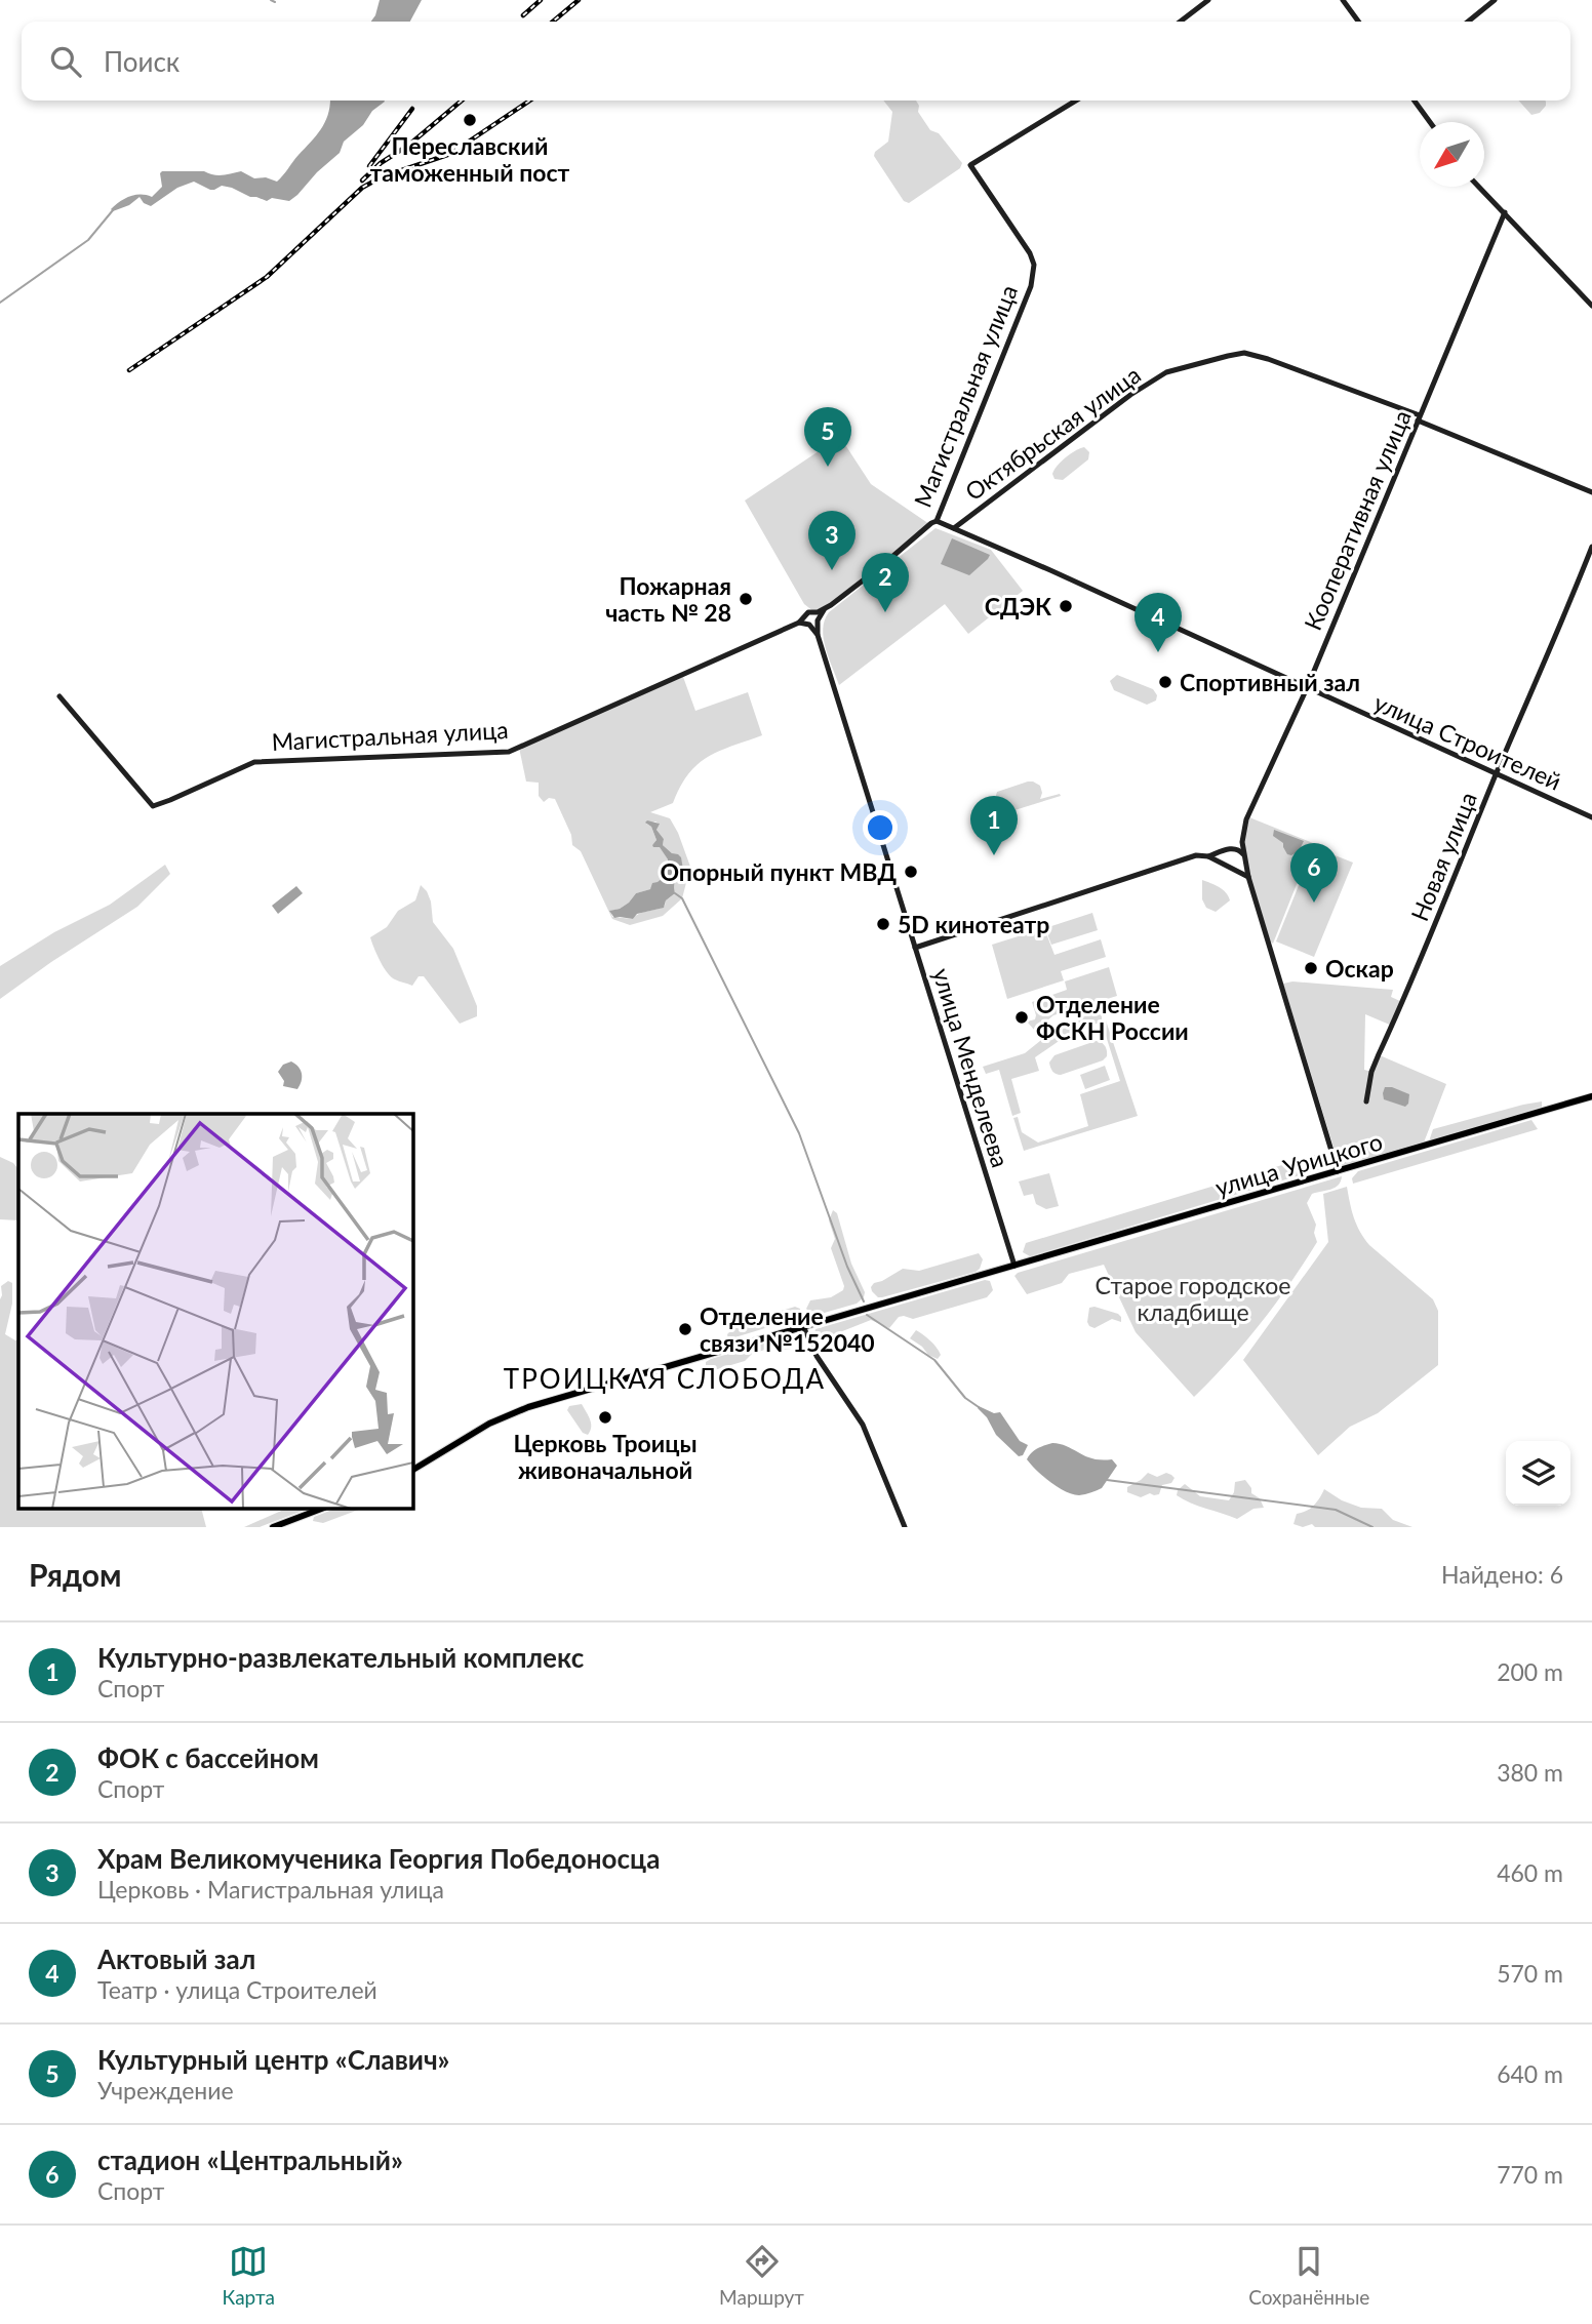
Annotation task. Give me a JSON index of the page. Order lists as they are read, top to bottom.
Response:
{
  "streets": {
    "main road": ["улица Урицкого"],
    "street": [
      "Магистральная улица",
      "Октябрьская улица",
      "Кооперативная улица",
      "улица Строителей",
      "Новая улица",
      "улица Менделеева"
    ]
  },
  "crossings": [
    ["Магистральная улица", "улица Строителей"],
    ["Октябрьская улица", "Кооперативная улица"],
    ["Октябрьская улица", "улица Строителей"],
    ["Кооперативная улица", "улица Строителей"],
    ["улица Строителей", "Новая улица"],
    ["улица Менделеева", "улица Урицкого"]
  ],
  "districts": ["ТРОИЦКАЯ СЛОБОДА"],
  "parks": ["Старое городское кладбище"],
  "places": [
    "Переславский таможенный пост",
    "Пожарная часть № 28",
    "СДЭК",
    "Спортивный зал",
    "Опорный пункт МВД",
    "5D кинотеатр",
    "Оскар",
    "Отделение ФСКН России",
    "Отделение связи №152040",
    "Церковь Троицы живоначальной"
  ],
  "north": "bottom left",
  "page": {
    "search": "Поиск",
    "pins": [
      "5",
      "3",
      "2",
      "4",
      "1",
      "6"
    ],
    "heading": ["Рядом", "Найдено: 6"],
    "list": [
      {
        "mark": "1",
        "name": "Культурно-развлекательный комплекс",
        "note": "Спорт",
        "value": "200 m"
      },
      {
        "mark": "2",
        "name": "ФОК с бассейном",
        "note": "Спорт",
        "value": "380 m"
      },
      {
        "mark": "3",
        "name": "Храм Великомученика Георгия Победоносца",
        "note": "Церковь · Магистральная улица",
        "value": "460 m"
      },
      {
        "mark": "4",
        "name": "Актовый зал",
        "note": "Театр · улица Строителей",
        "value": "570 m"
      },
      {
        "mark": "5",
        "name": "Культурный центр «Славич»",
        "note": "Учреждение",
        "value": "640 m"
      },
      {
        "mark": "6",
        "name": "стадион «Центральный»",
        "note": "Спорт",
        "value": "770 m"
      }
    ],
    "nav": ["Карта", "Маршрут", "Сохранённые"]
  }
}
